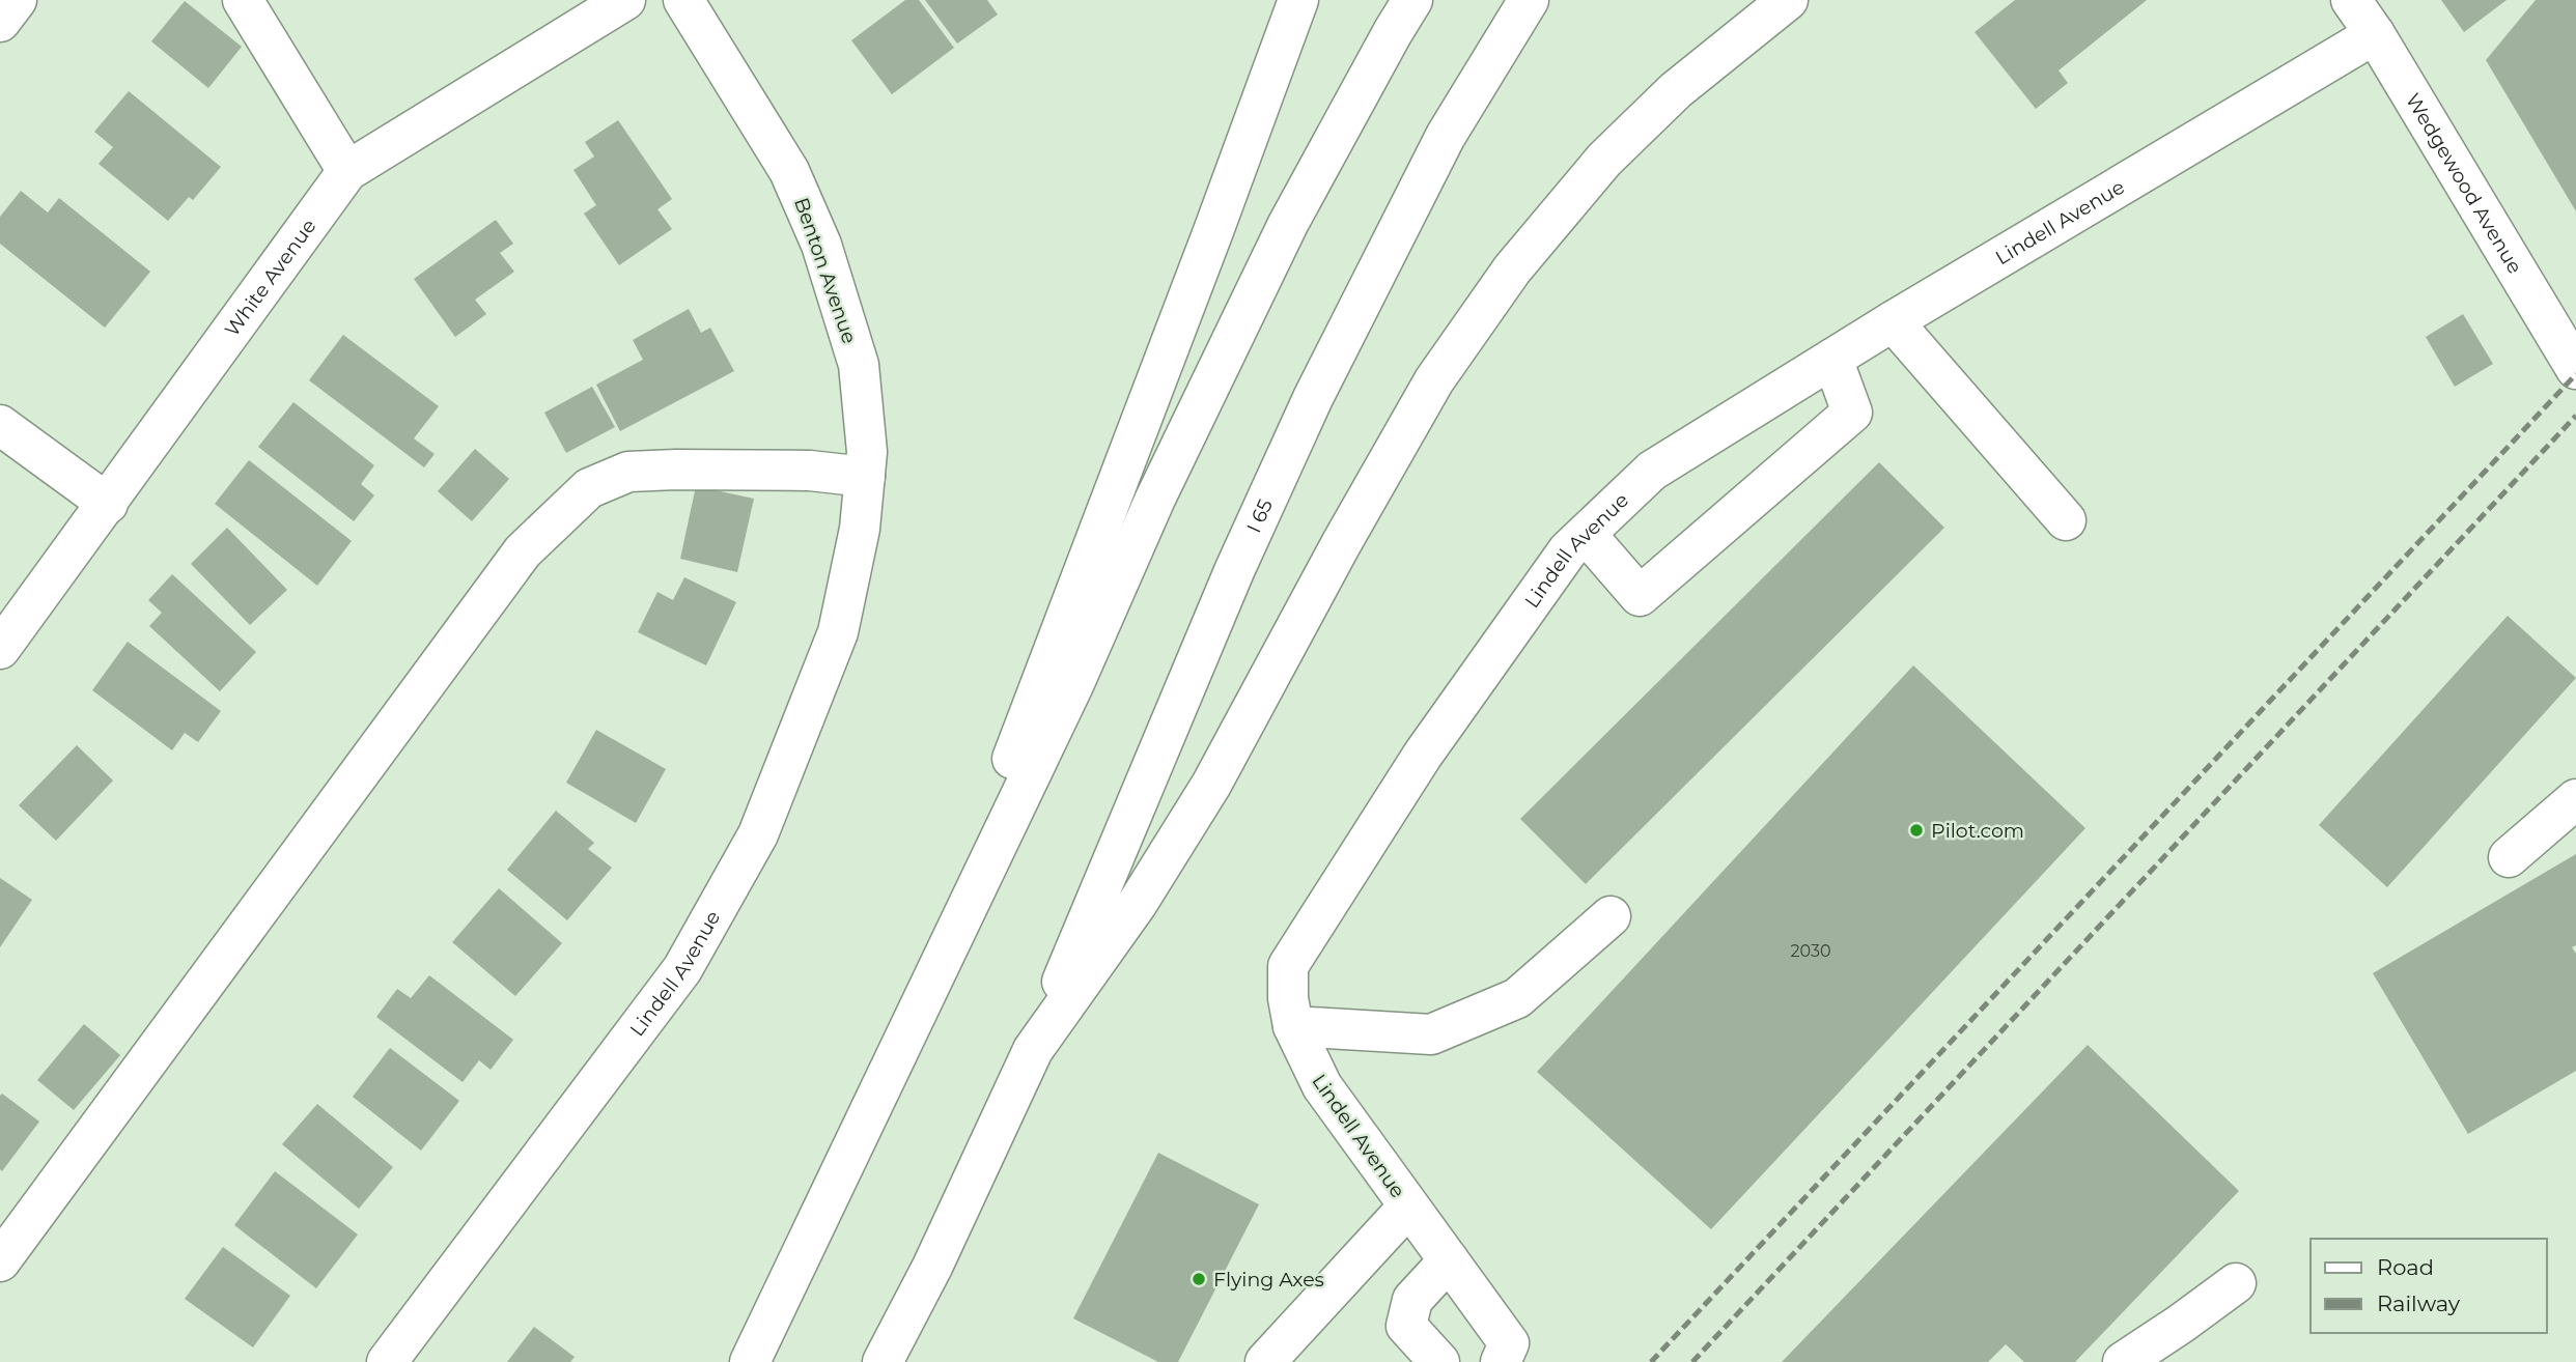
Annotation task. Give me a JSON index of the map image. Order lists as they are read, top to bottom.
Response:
{
  "streets": {
    "main road": [
      "Wedgewood Avenue",
      "Lindell Avenue",
      "Benton Avenue",
      "White Avenue",
      "I 65"
    ]
  },
  "crossings": [
    ["Wedgewood Avenue", "Lindell Avenue"],
    ["Lindell Avenue", "Benton Avenue"]
  ],
  "places": ["Pilot.com", "Flying Axes"],
  "house_numbers": ["2030"],
  "legend": ["Road", "Railway"]
}
